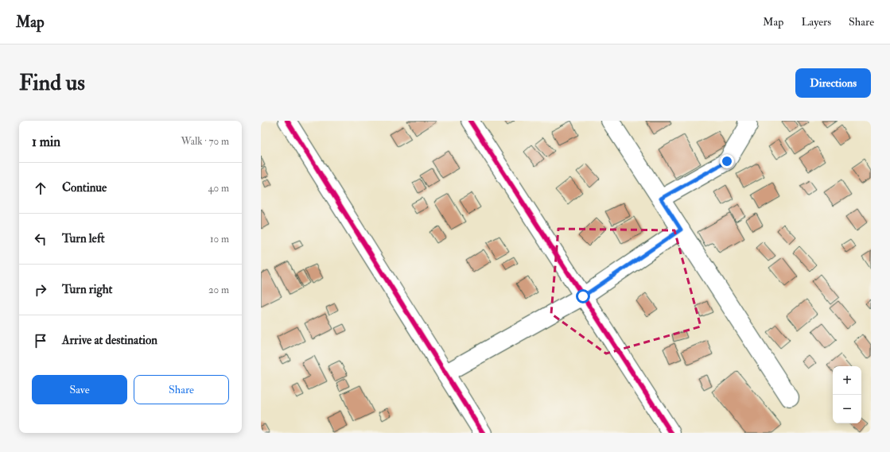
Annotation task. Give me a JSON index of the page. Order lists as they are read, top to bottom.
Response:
{
  "page": {
    "header": "Map",
    "nav": ["Map", "Layers", "Share"],
    "buttons": [
      "Directions",
      ["Save", "Share"]
    ],
    "title": "Find us",
    "heading": ["1 min", "Walk · 70 m"],
    "list": [
      ["Continue", "40 m"],
      ["Turn left", "10 m"],
      ["Turn right", "20 m"],
      "Arrive at destination"
    ],
    "map_buttons": ["+", "−"]
  }
}
